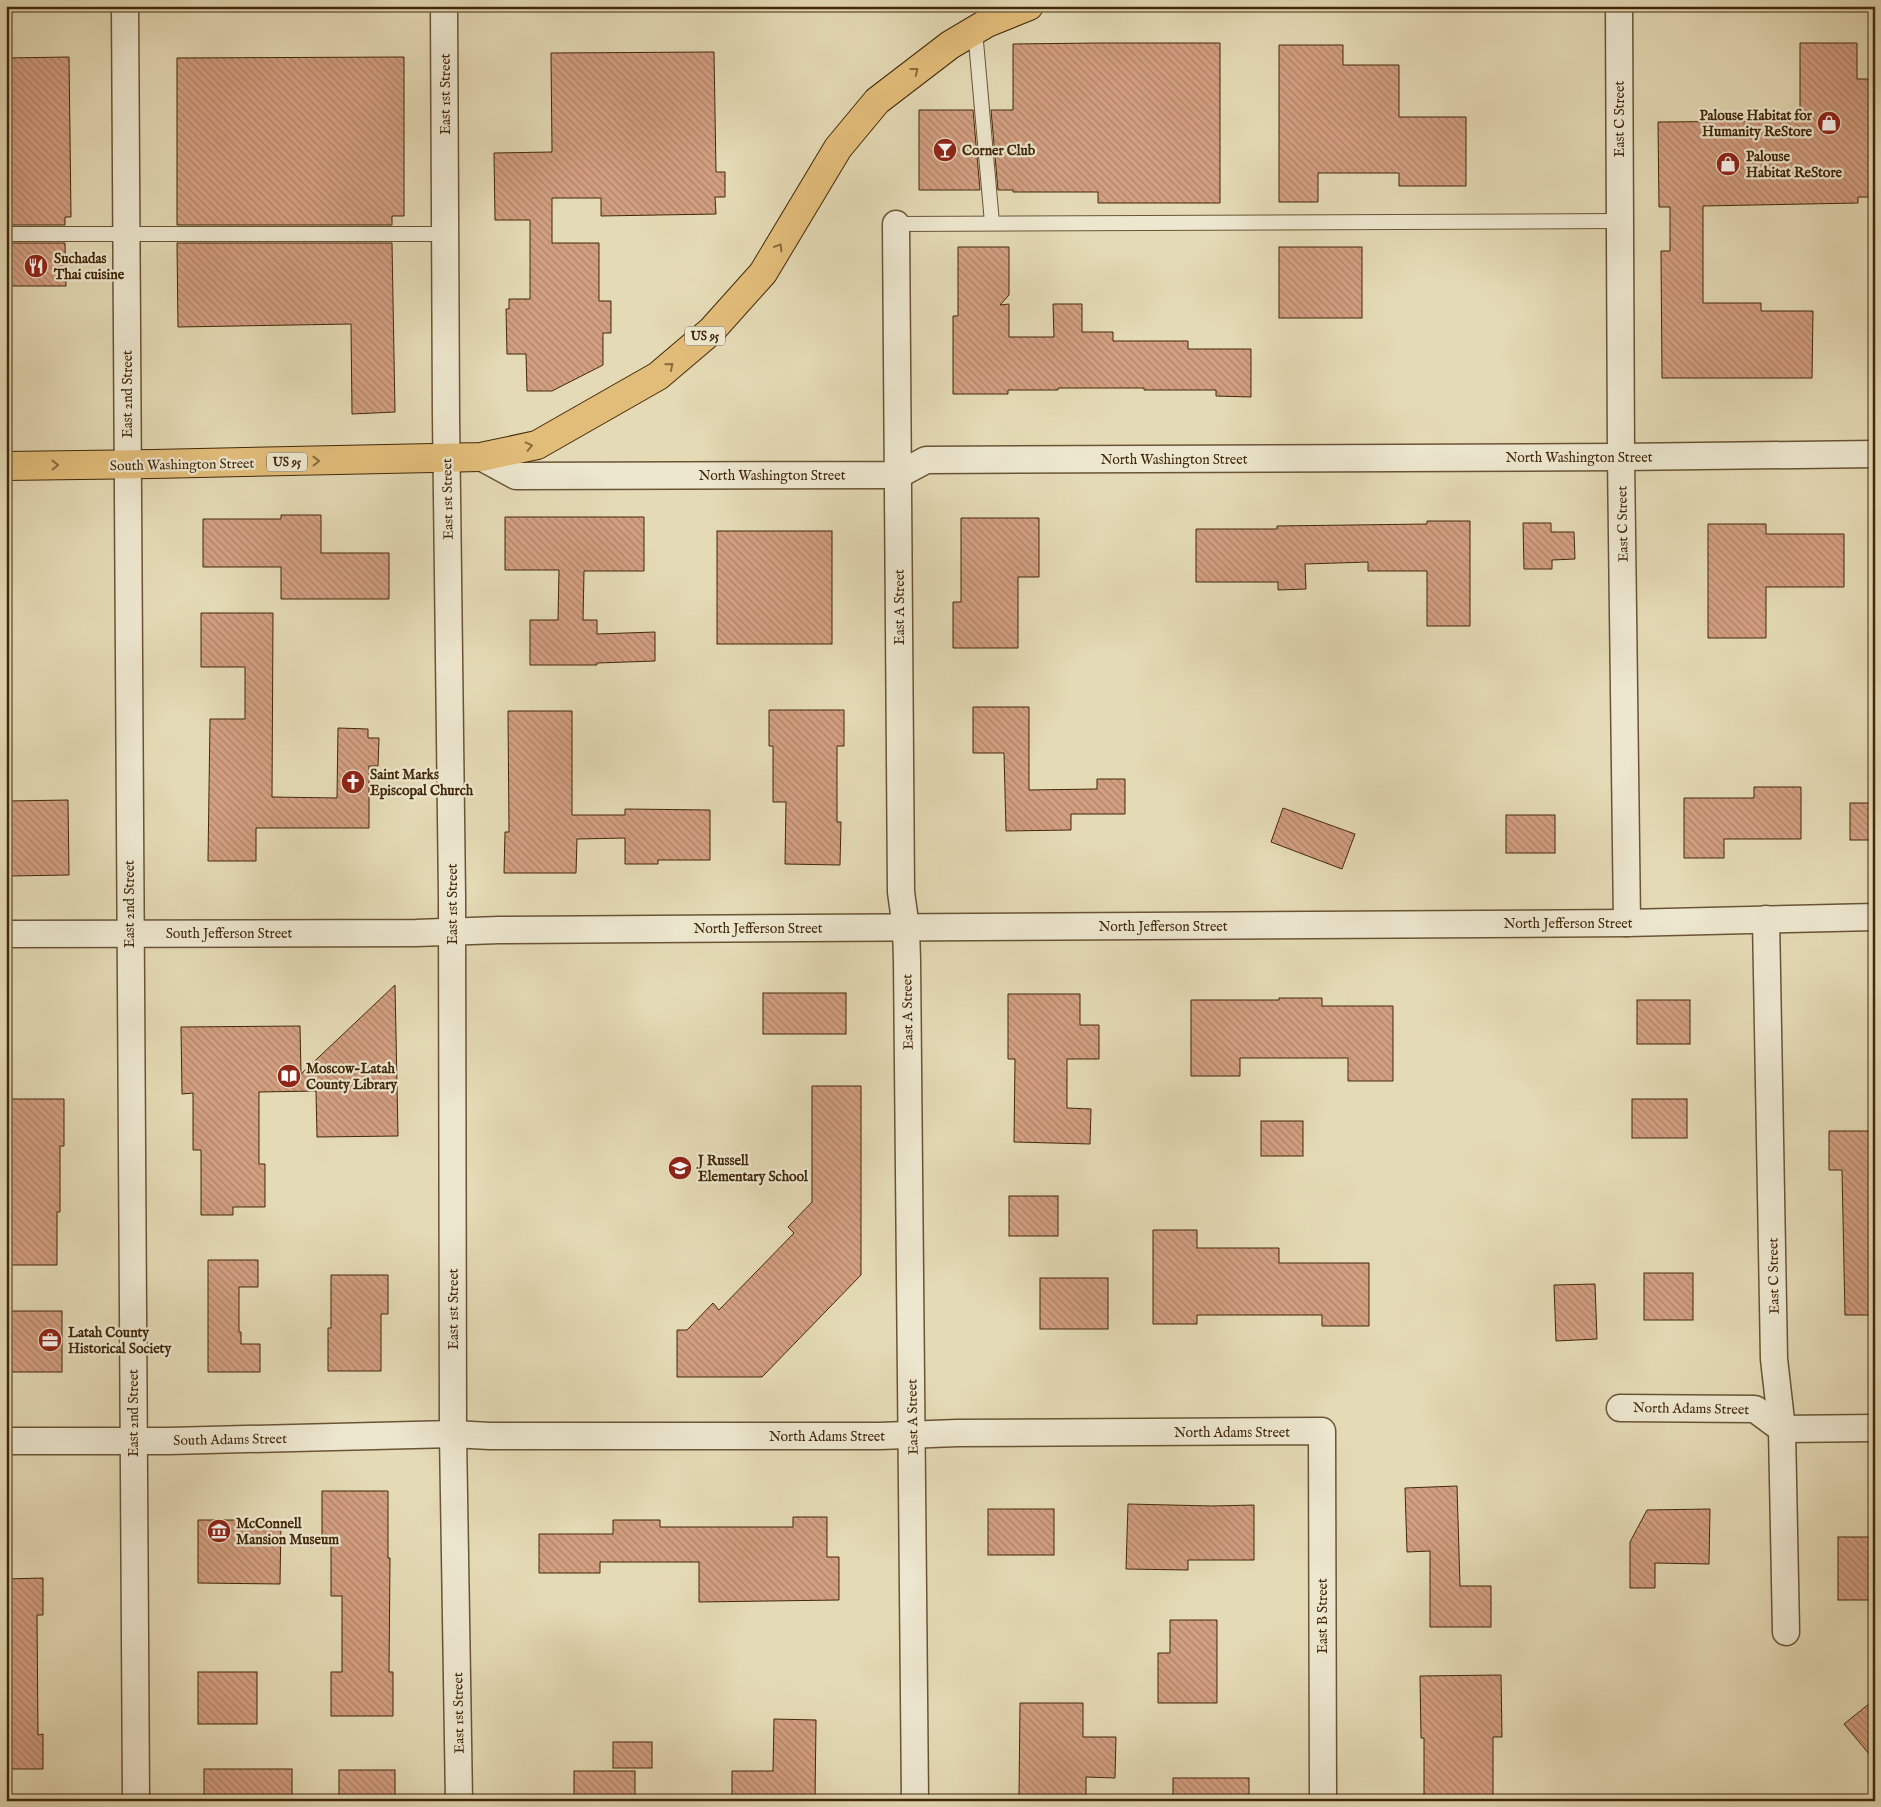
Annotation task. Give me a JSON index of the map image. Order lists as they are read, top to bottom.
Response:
{
  "streets": {
    "highway": ["US 95", "South Washington Street"],
    "street": [
      "East 1st Street",
      "East C Street",
      "East 2nd Street",
      "North Washington Street",
      "East A Street",
      "North Jefferson Street",
      "South Jefferson Street",
      "North Adams Street",
      "South Adams Street",
      "East B Street"
    ]
  },
  "crossings": [
    ["East 1st Street", "US 95"],
    ["East 1st Street", "South Washington Street"],
    ["East 1st Street", "North Jefferson Street"],
    ["East 1st Street", "South Jefferson Street"],
    ["East 1st Street", "North Adams Street"],
    ["East 1st Street", "South Adams Street"],
    ["East C Street", "North Washington Street"],
    ["East C Street", "North Jefferson Street"],
    ["East C Street", "North Adams Street"],
    ["US 95", "North Washington Street"],
    ["US 95", "South Washington Street"],
    ["East 2nd Street", "South Washington Street"],
    ["East 2nd Street", "South Jefferson Street"],
    ["East 2nd Street", "South Adams Street"],
    ["North Washington Street", "East A Street"],
    ["East A Street", "North Jefferson Street"],
    ["East A Street", "North Adams Street"],
    ["North Jefferson Street", "South Jefferson Street"],
    ["North Adams Street", "South Adams Street"],
    ["North Adams Street", "East B Street"]
  ],
  "one_way": ["South Washington Street"],
  "places": {
    "shop": ["Palouse Habitat for Humanity ReStore", "Palouse Habitat ReStore"],
    "bar": ["Corner Club"],
    "restaurant": ["Suchadas Thai cuisine"],
    "church": ["Saint Marks Episcopal Church"],
    "library": ["Moscow-Latah County Library"],
    "school or university": ["J Russell Elementary School"],
    "office": ["Latah County Historical Society"],
    "museum": ["McConnell Mansion Museum"]
  }
}
